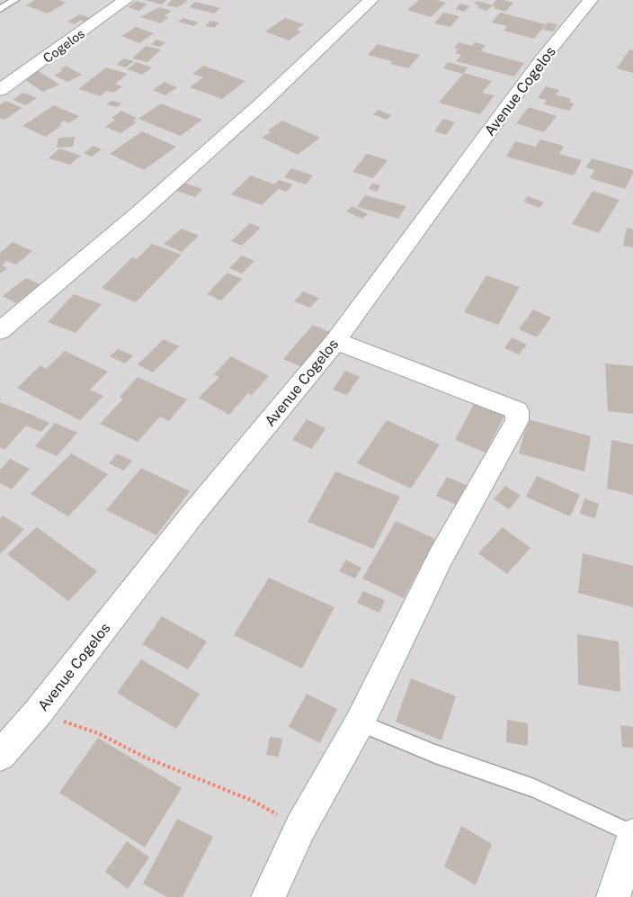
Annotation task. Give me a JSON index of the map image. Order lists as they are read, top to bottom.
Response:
{
  "streets": {
    "street": ["Cogelos", "Avenue Cogelos"]
  }
}
